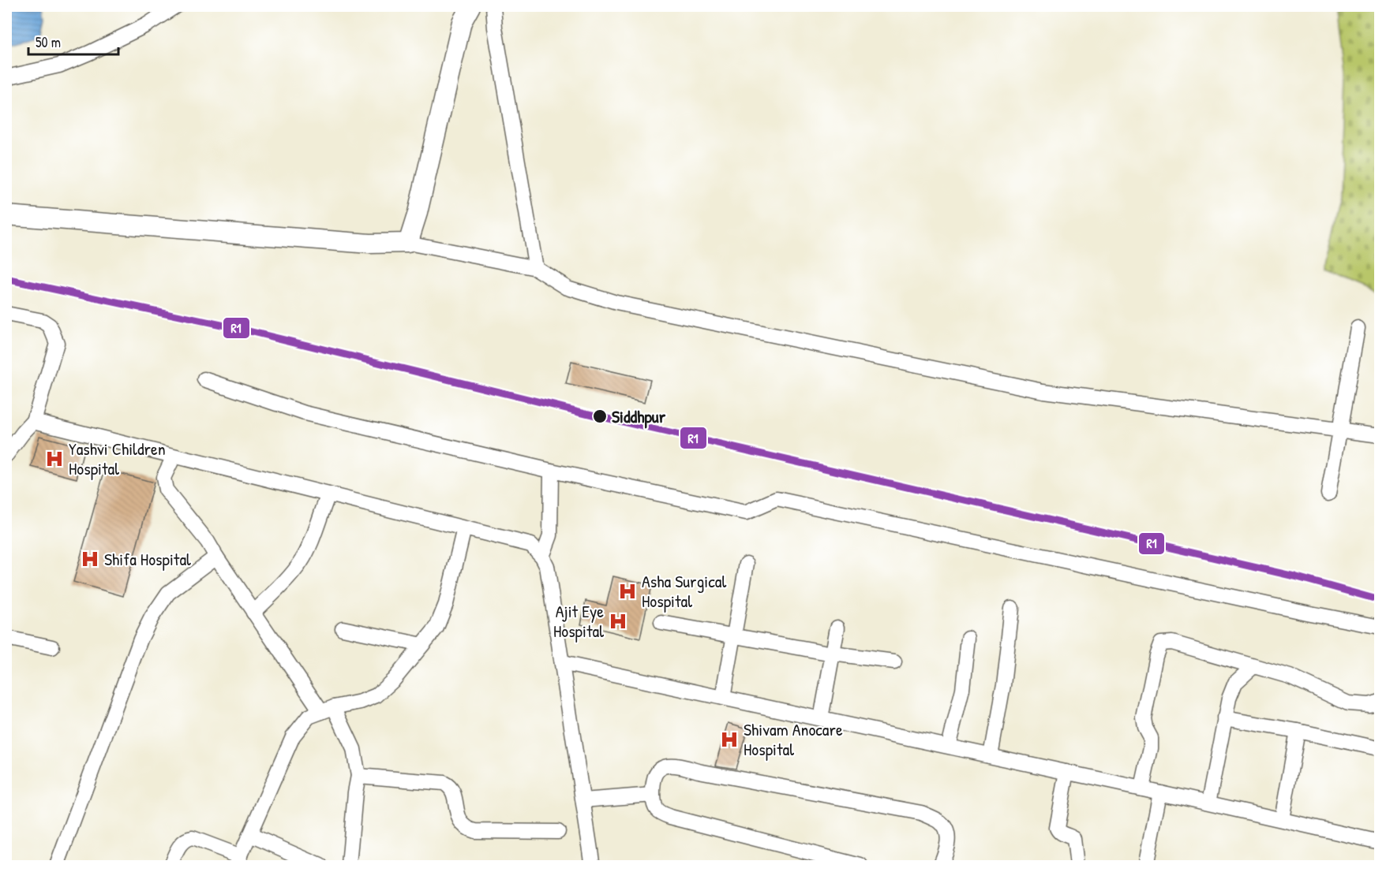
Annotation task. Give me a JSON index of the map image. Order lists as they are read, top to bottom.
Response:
{
  "places": {
    "other": ["Siddhpur"],
    "hospital": [
      "Yashvi Children Hospital",
      "Shifa Hospital",
      "Asha Surgical Hospital",
      "Ajit Eye Hospital",
      "Shivam Anocare Hospital"
    ]
  },
  "lines": ["transit line R1"],
  "scale_bar": "50 m"
}
